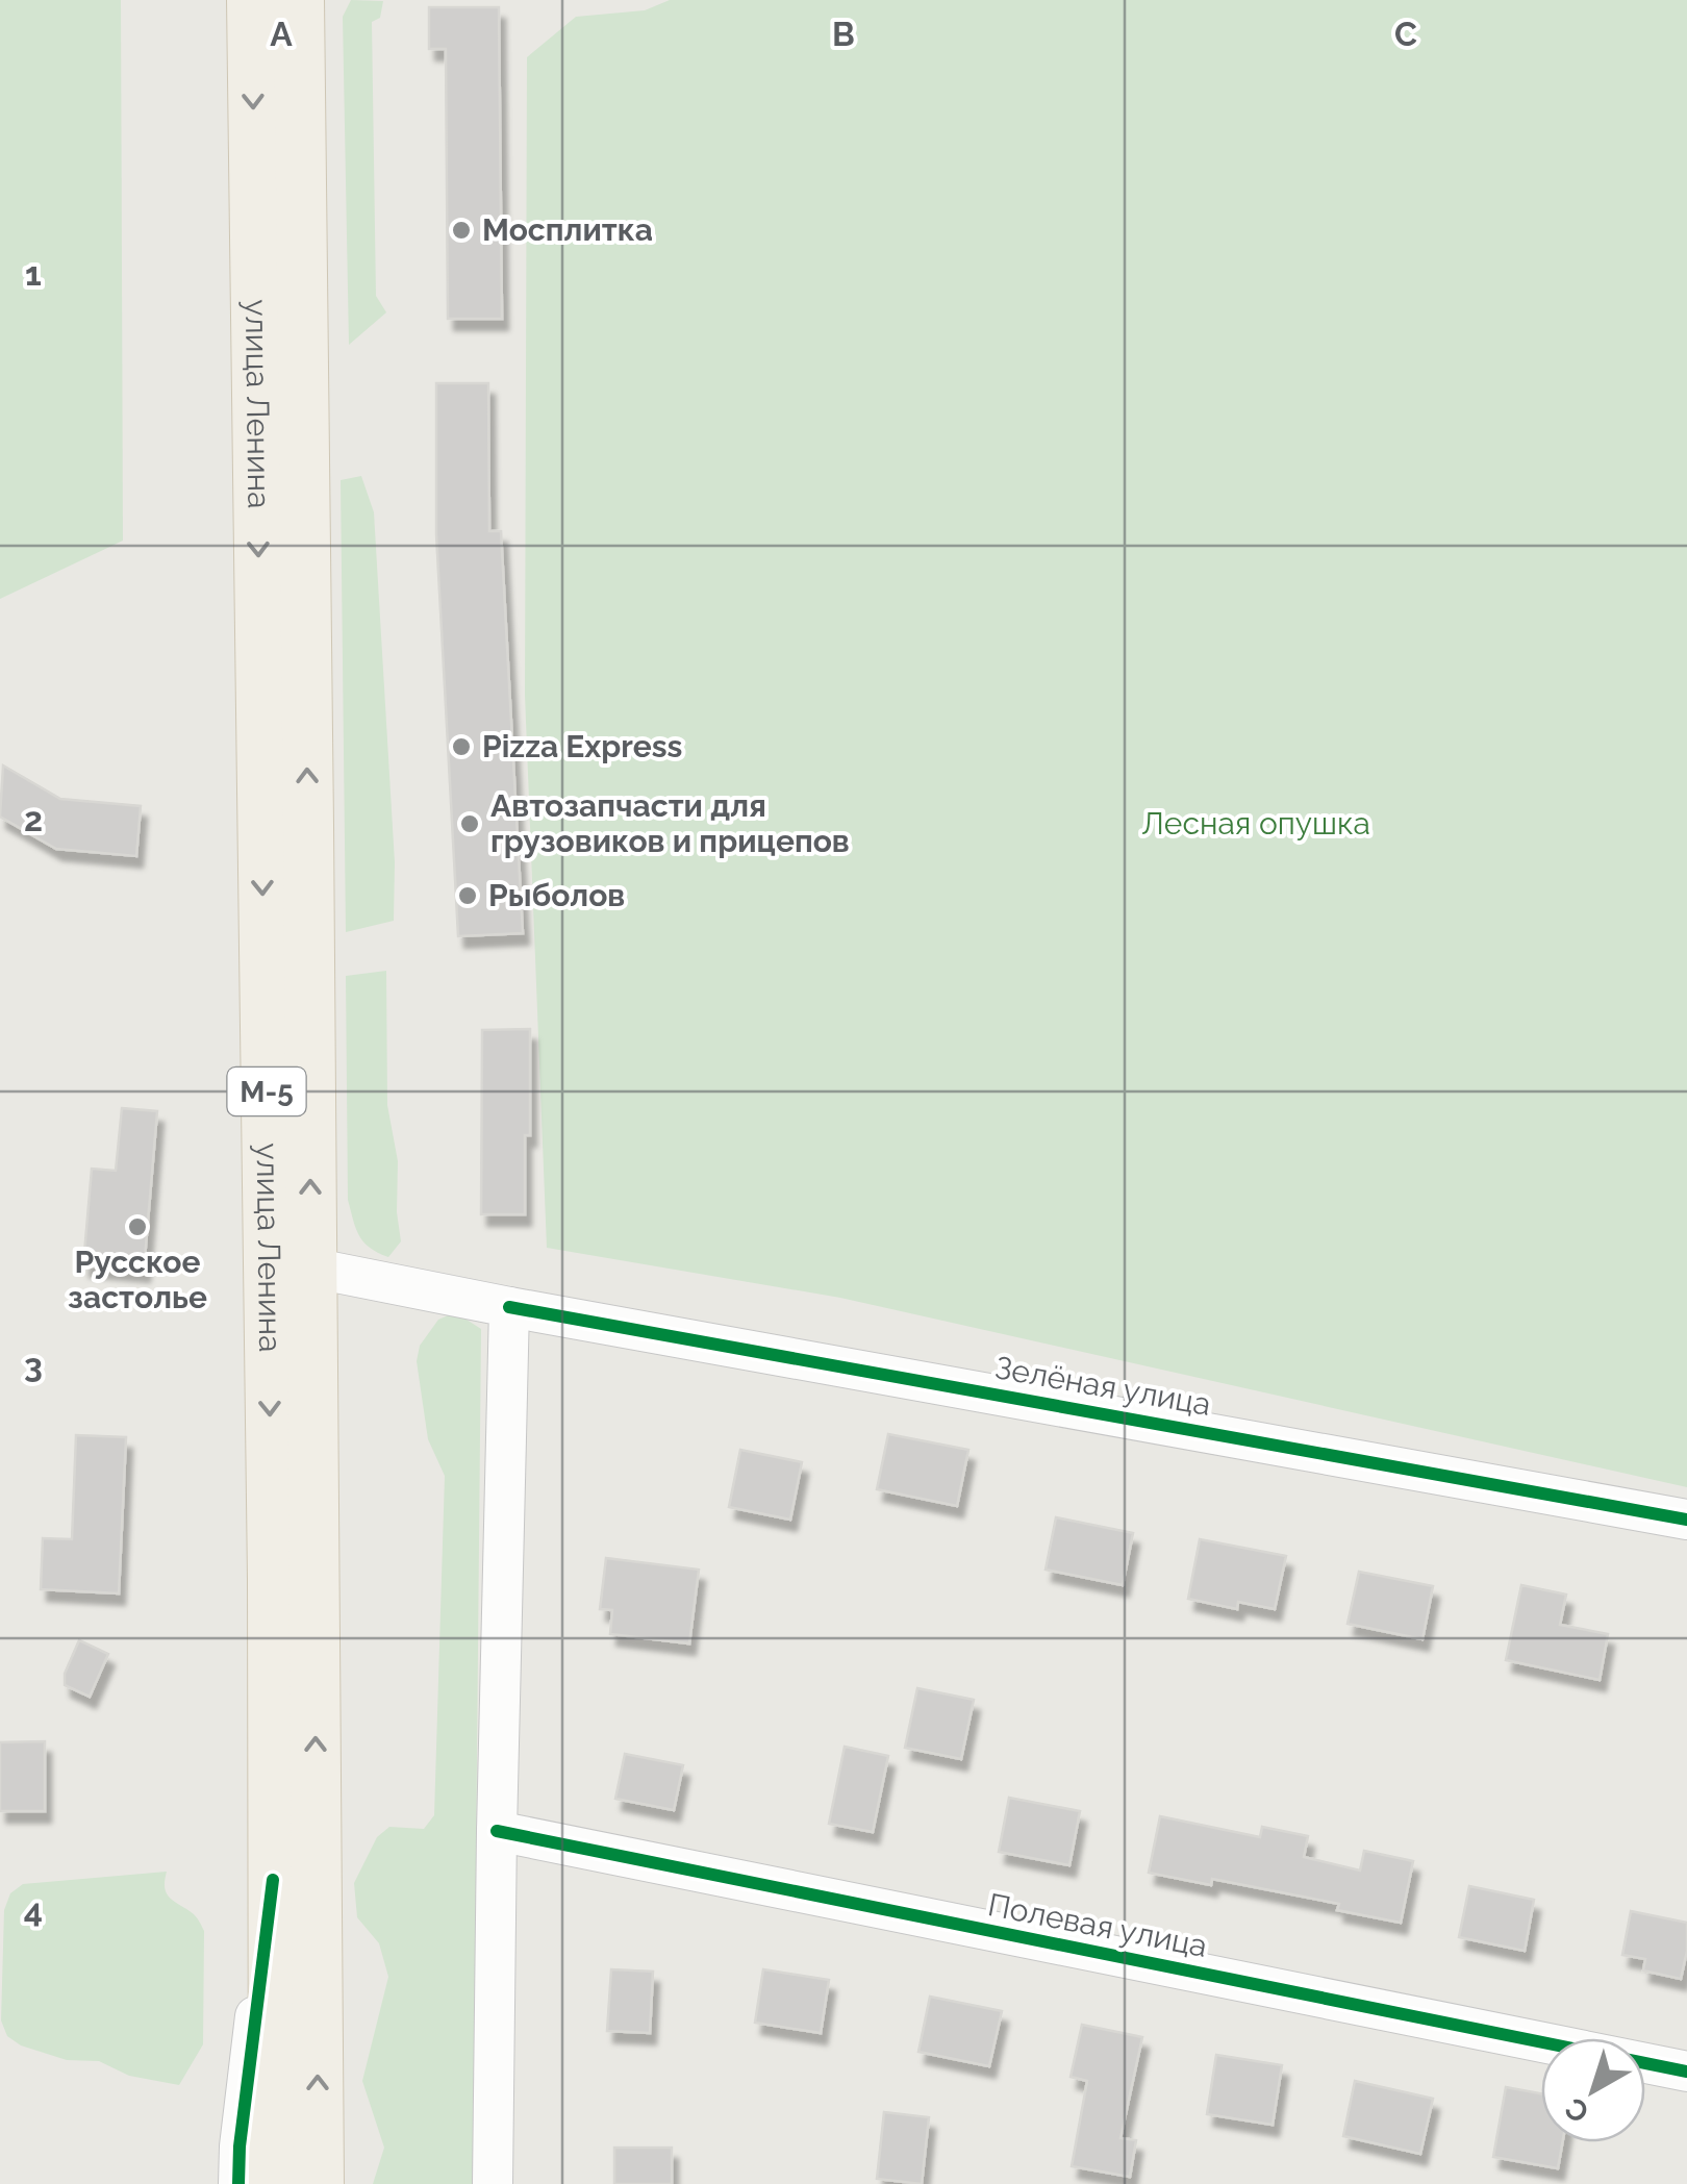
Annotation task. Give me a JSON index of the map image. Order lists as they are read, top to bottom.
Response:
{
  "streets": {
    "main road": ["улица Ленина", "М-5"],
    "street": ["Зелёная улица", "Полевая улица"]
  },
  "crossings": [
    ["улица Ленина", "Зелёная улица"]
  ],
  "parks": ["Лесная опушка"],
  "places": [
    "Мосплитка",
    "Pizza Express",
    "Автозапчасти для грузовиков и прицепов",
    "Рыболов",
    "Русское застолье"
  ],
  "north": "bottom left",
  "grid": {
    "columns": ["A", "B", "C"],
    "rows": [
      "1",
      "2",
      "3",
      "4"
    ]
  }
}
